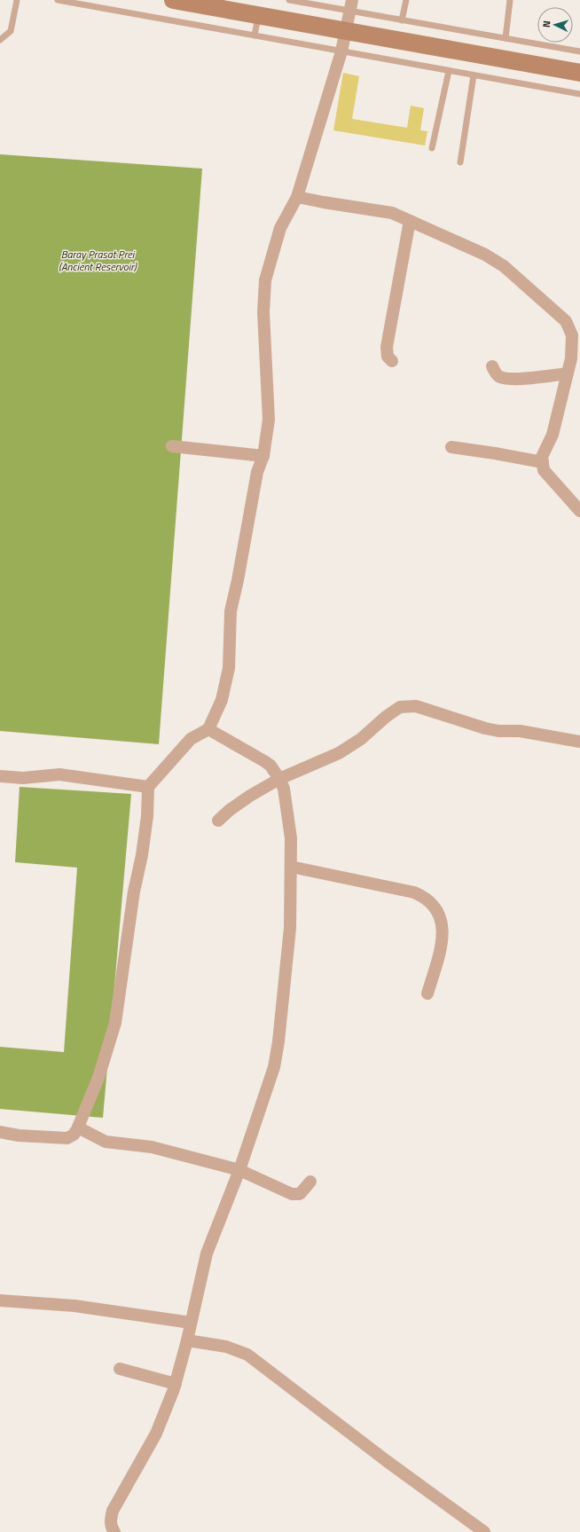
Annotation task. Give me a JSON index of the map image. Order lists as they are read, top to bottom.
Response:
{
  "water": ["Baray Prasat Prei (Ancient Reservoir)"],
  "north": "left"
}
